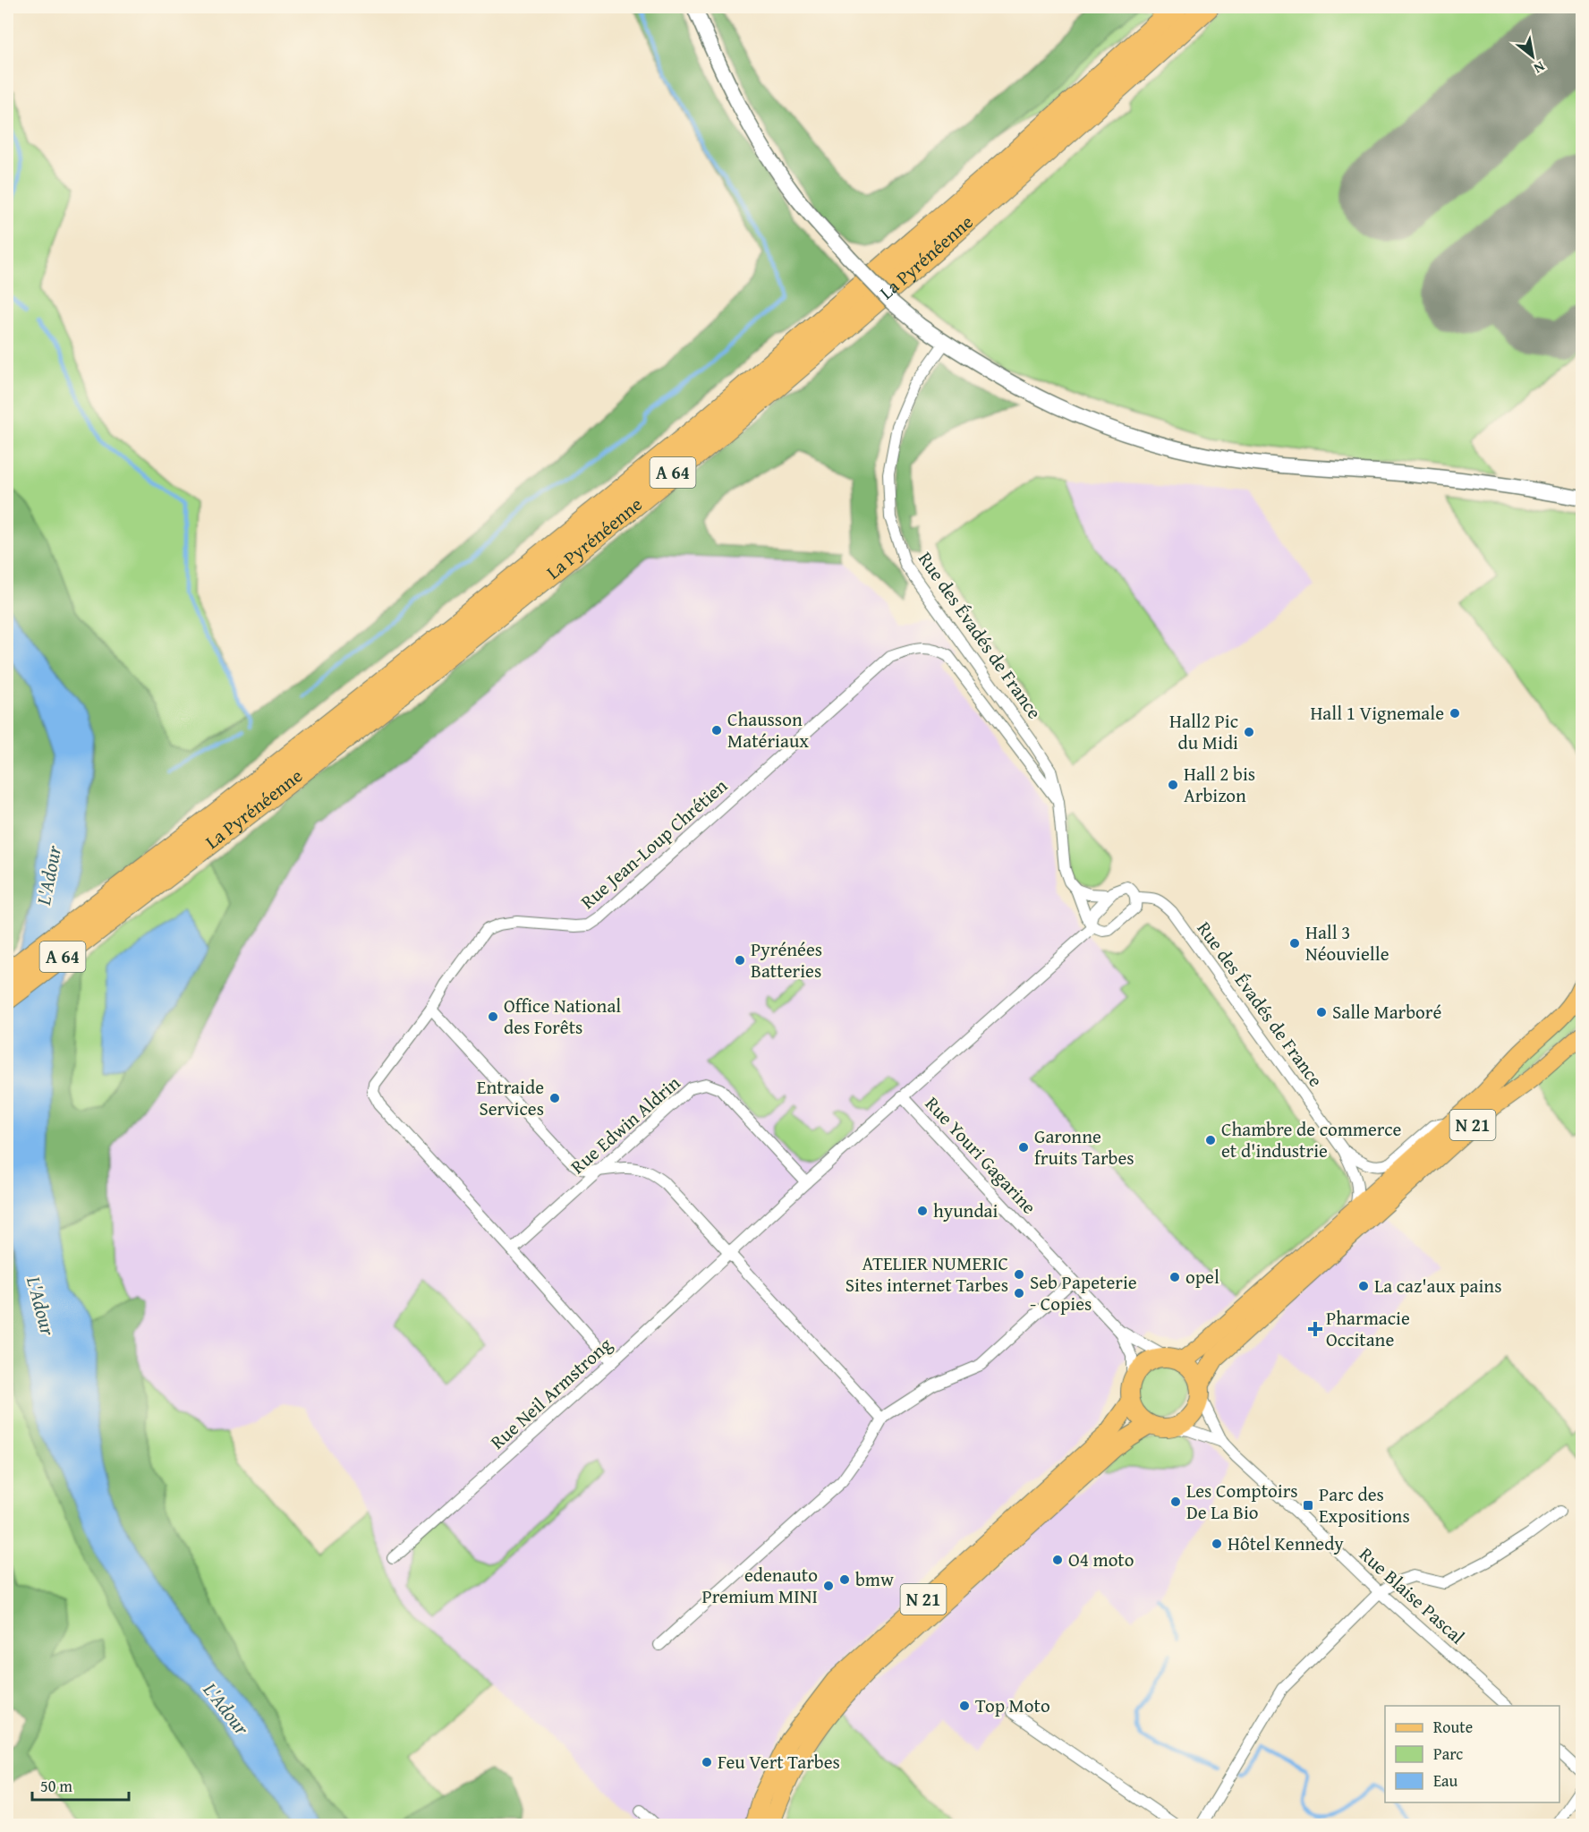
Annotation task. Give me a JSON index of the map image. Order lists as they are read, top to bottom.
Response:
{
  "streets": {
    "highway": ["La Pyrénéenne", "A 64"],
    "main road": ["N 21"],
    "street": [
      "Rue des Évadés de France",
      "Rue Jean-Loup Chrétien",
      "Rue Edwin Aldrin",
      "Rue Youri Gagarine",
      "Rue Neil Armstrong",
      "Rue Blaise Pascal"
    ]
  },
  "crossings": [
    ["Rue des Évadés de France", "Rue Jean-Loup Chrétien"],
    ["Rue des Évadés de France", "N 21"],
    ["Rue des Évadés de France", "Rue Youri Gagarine"],
    ["Rue Jean-Loup Chrétien", "Rue Edwin Aldrin"],
    ["Rue Edwin Aldrin", "Rue Neil Armstrong"],
    ["N 21", "Rue Youri Gagarine"],
    ["N 21", "Rue Blaise Pascal"],
    ["Rue Youri Gagarine", "Rue Neil Armstrong"],
    ["Rue Youri Gagarine", "Rue Blaise Pascal"]
  ],
  "water": ["L'Adour"],
  "places": {
    "other": [
      "Hall 1 Vignemale",
      "Chausson Matériaux",
      "Hall2 Pic du Midi",
      "Hall 2 bis Arbizon",
      "Hall 3 Néouvielle",
      "Pyrénées Batteries",
      "Salle Marboré",
      "Office National des Forêts",
      "Entraide Services",
      "Chambre de commerce et d'industrie",
      "Garonne fruits Tarbes",
      "hyundai",
      "ATELIER NUMERIC Sites internet Tarbes",
      "opel",
      "La caz'aux pains",
      "Seb Papeterie - Copies",
      "Les Comptoirs De La Bio",
      "Hôtel Kennedy",
      "O4 moto",
      "bmw",
      "edenauto Premium MINI",
      "Top Moto",
      "Feu Vert Tarbes"
    ],
    "health": ["Pharmacie Occitane"],
    "transit": ["Parc des Expositions"]
  },
  "legend": ["Route", "Parc", "Eau"],
  "scale_bar": "50 m",
  "north": "bottom right"
}
